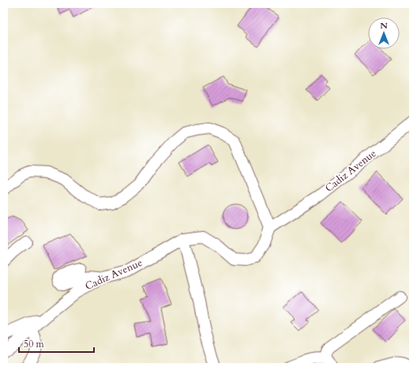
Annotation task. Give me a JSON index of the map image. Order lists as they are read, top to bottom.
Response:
{
  "streets": {
    "street": ["Cadiz Avenue"]
  },
  "scale_bar": "50 m",
  "north": "top"
}
